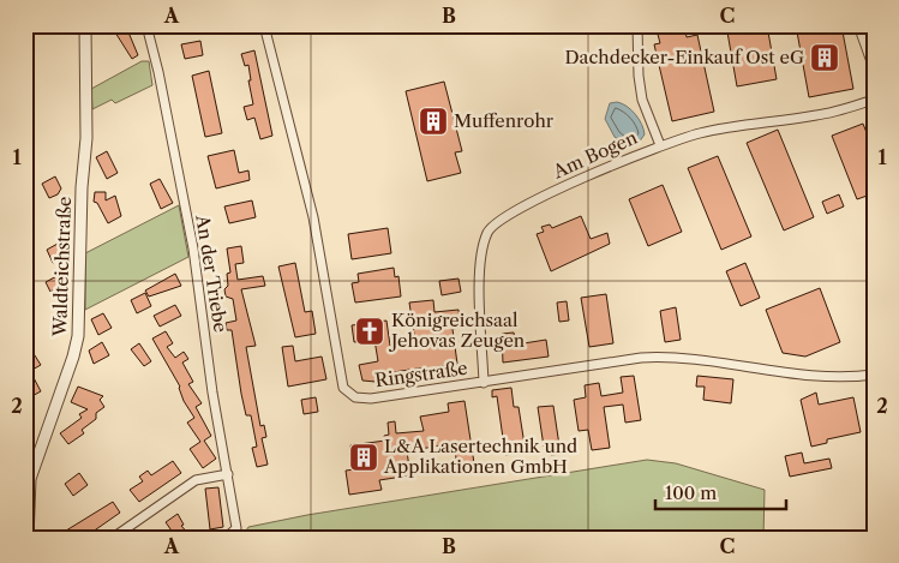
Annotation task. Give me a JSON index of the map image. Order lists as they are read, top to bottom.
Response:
{
  "streets": {
    "street": [
      "Am Bogen",
      "Waldteichstraße",
      "An der Triebe",
      "Ringstraße"
    ]
  },
  "crossings": [
    ["Am Bogen", "Ringstraße"]
  ],
  "places": {
    "building": ["Dachdecker-Einkauf Ost eG", "Muffenrohr", "L&A Lasertechnik und Applikationen GmbH"],
    "church": ["Königreichsaal Jehovas Zeugen"]
  },
  "scale_bar": "100 m",
  "grid": {
    "columns": ["A", "B", "C"],
    "rows": ["1", "2"]
  }
}
